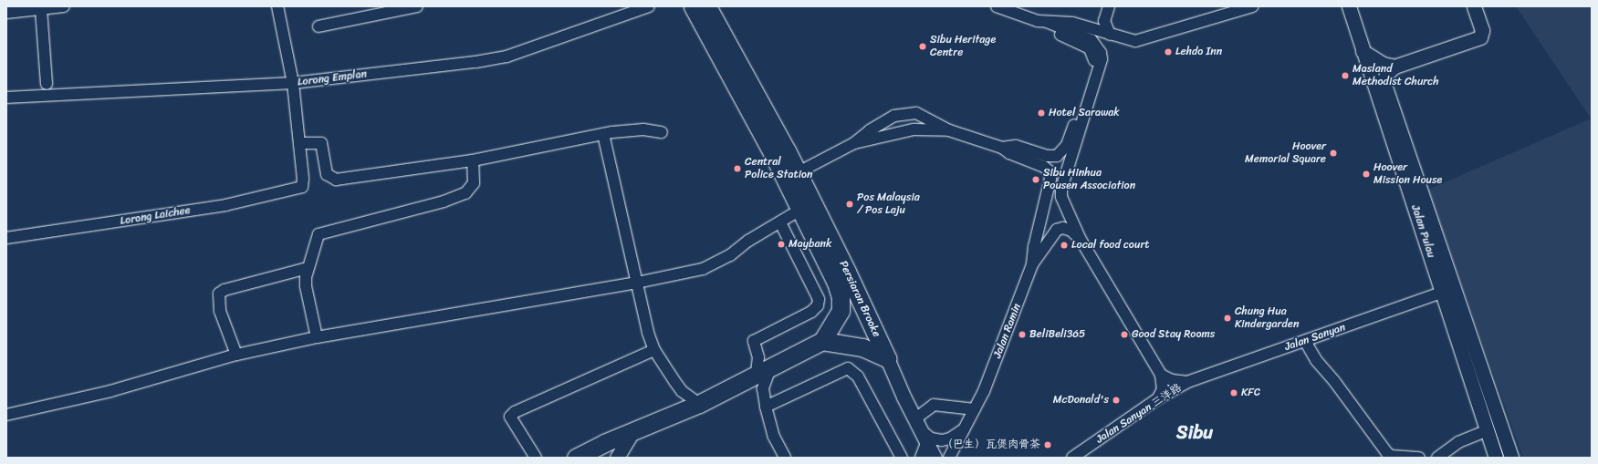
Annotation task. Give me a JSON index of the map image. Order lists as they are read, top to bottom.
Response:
{
  "streets": {
    "main road": ["Persiaran Brooke"],
    "street": [
      "Lorong Emplan",
      "Lorong Laichee",
      "Jalan Pulau",
      "Jalan Ramin",
      "Jalan Sanyan",
      "Jalan Sanyan 三洋路"
    ]
  },
  "crossings": [
    ["Jalan Pulau", "Jalan Sanyan"],
    ["Jalan Sanyan", "Jalan Sanyan 三洋路"]
  ],
  "districts": ["Sibu"],
  "places": [
    "Sibu Heritage Centre",
    "Lehdo Inn",
    "Masland Methodist Church",
    "Hotel Sarawak",
    "Hoover Memorial Square",
    "Central Police Station",
    "Hoover Mission House",
    "Sibu Hinhua Pousen Association",
    "Pos Malaysia / Pos Laju",
    "Maybank",
    "Local food court",
    "Chung Hua Kindergarden",
    "BeliBeli365",
    "Good Stay Rooms",
    "KFC",
    "McDonald's",
    "（巴生）瓦煲肉骨茶"
  ]
}
